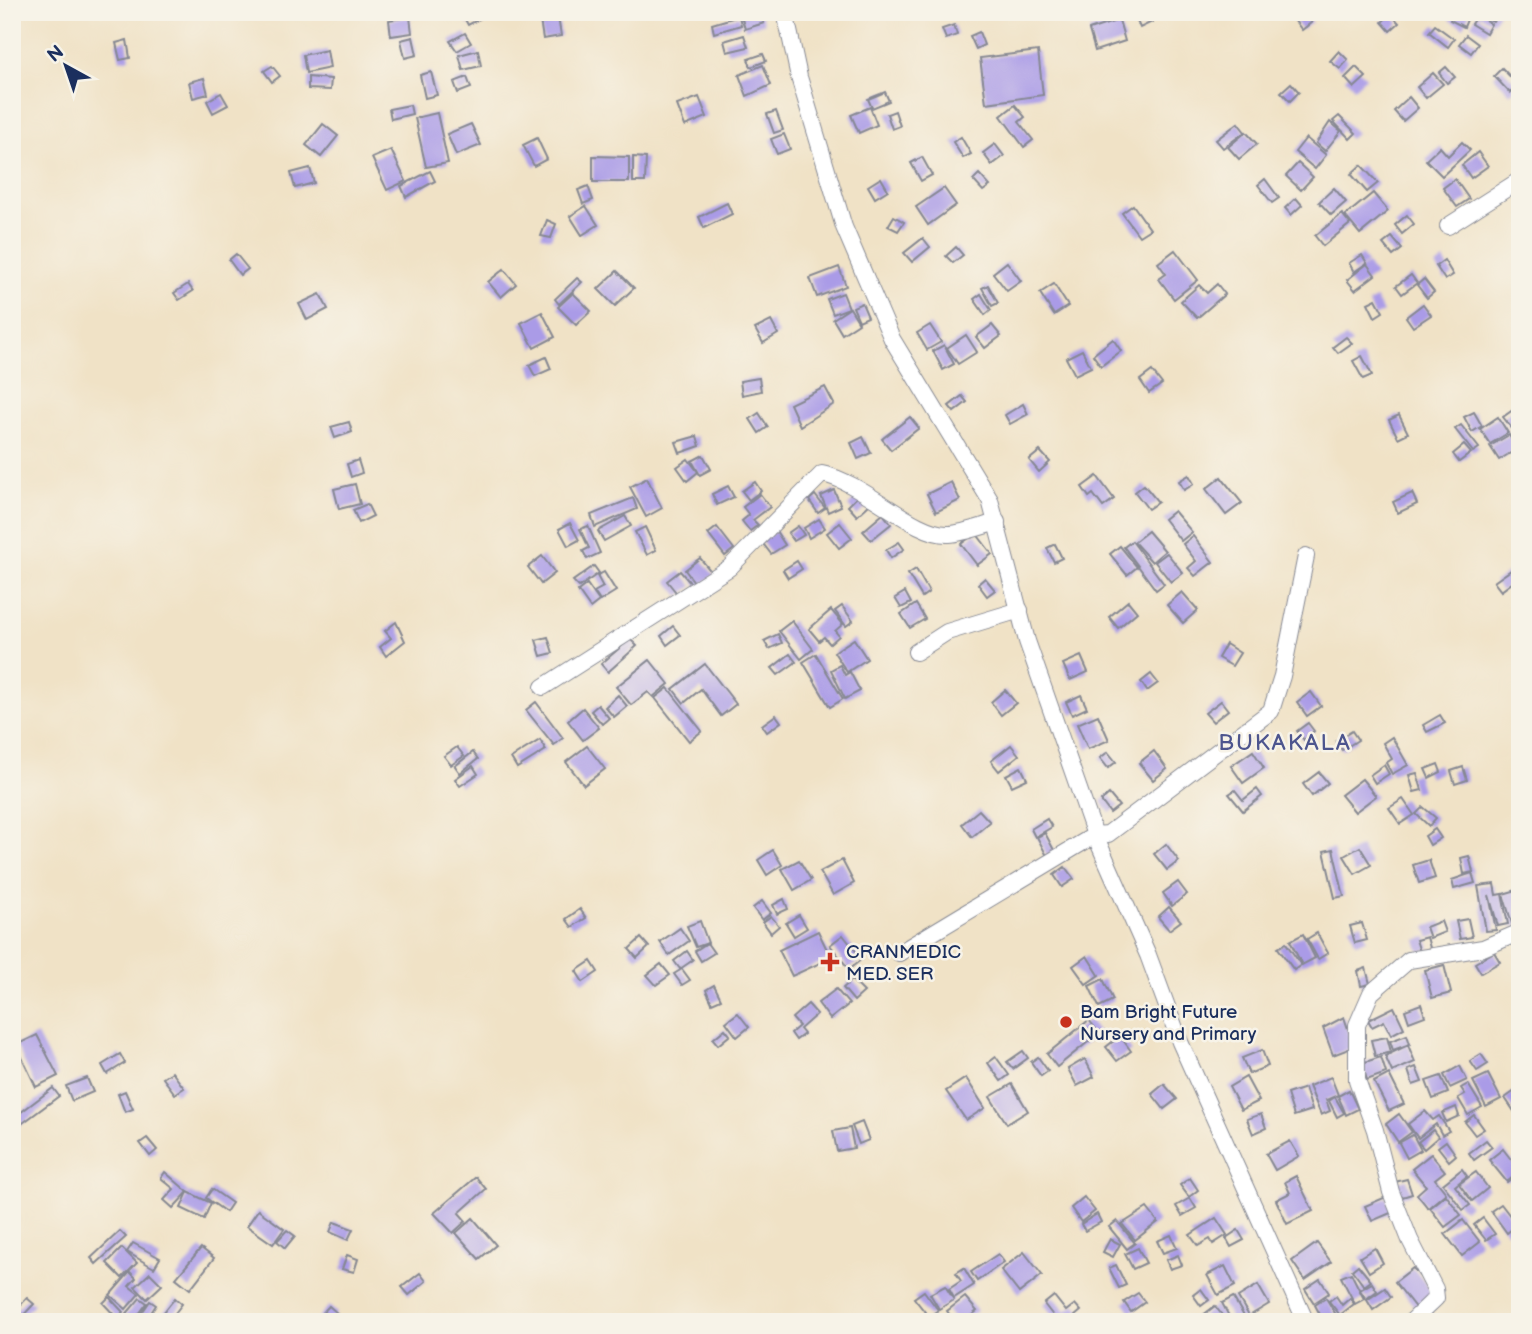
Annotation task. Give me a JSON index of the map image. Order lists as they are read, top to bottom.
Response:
{
  "districts": ["BUKAKALA"],
  "places": {
    "health": ["CRANMEDIC MED. SER"],
    "other": ["Bam Bright Future Nursery and Primary"]
  },
  "north": "top left"
}
